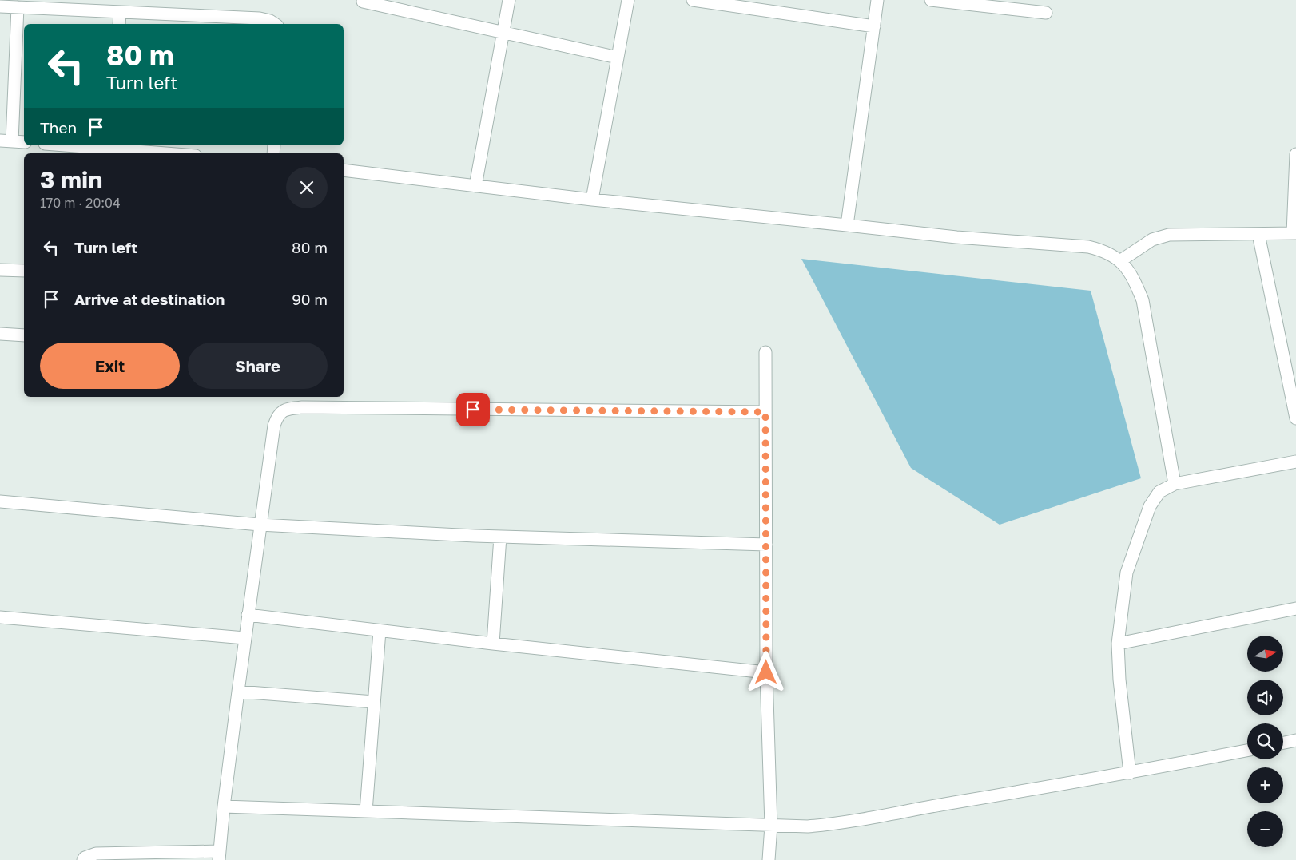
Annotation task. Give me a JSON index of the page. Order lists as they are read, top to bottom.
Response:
{
  "north": "right",
  "page": {
    "turn": ["80 m", "Turn left"],
    "then": "Then",
    "heading": ["3 min", "170 m · 20:04"],
    "list": [
      {
        "name": "Turn left",
        "value": "80 m"
      },
      {
        "name": "Arrive at destination",
        "value": "90 m"
      }
    ],
    "buttons": ["Exit", "Share"],
    "map_buttons": ["+", "−"]
  }
}
